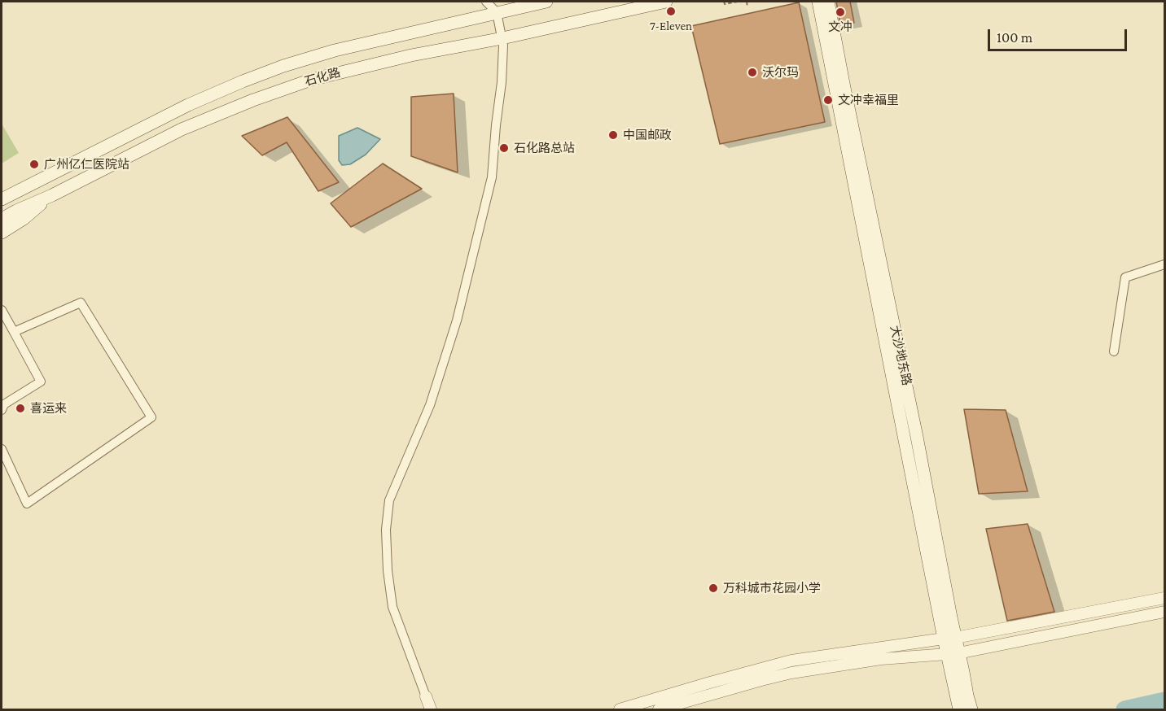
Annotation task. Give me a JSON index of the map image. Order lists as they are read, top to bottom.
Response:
{
  "streets": {
    "main road": ["石化路", "大沙地东路"]
  },
  "places": [
    "7-Eleven",
    "文冲",
    "沃尔玛",
    "文冲幸福里",
    "中国邮政",
    "石化路总站",
    "广州亿仁医院站",
    "喜运来",
    "万科城市花园小学"
  ],
  "scale_bar": "100 m"
}
